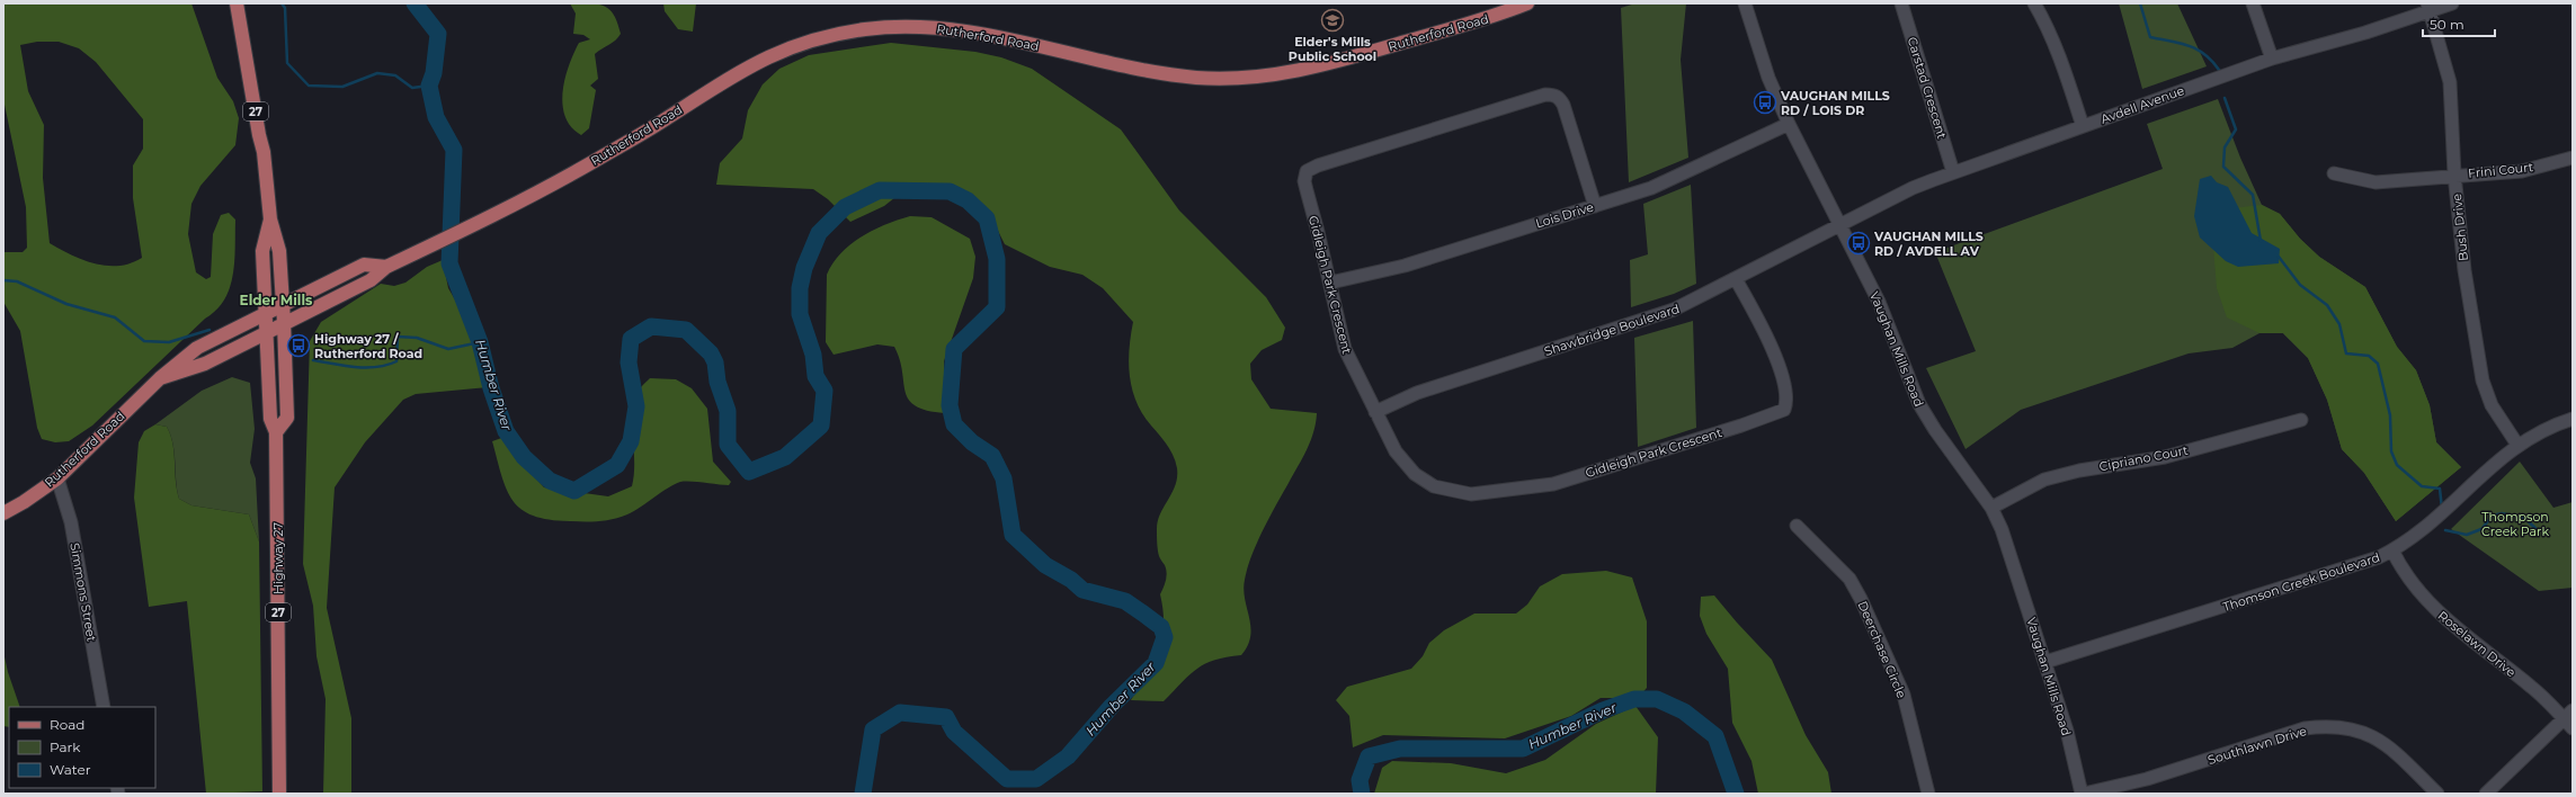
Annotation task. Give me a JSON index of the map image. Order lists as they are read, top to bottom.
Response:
{
  "streets": {
    "main road": ["Rutherford Road", "27", "Highway 27"],
    "street": [
      "Carstad Crescent",
      "Avdell Avenue",
      "Frini Court",
      "Lois Drive",
      "Bush Drive",
      "Gidleigh Park Crescent",
      "Shawbridge Boulevard",
      "Vaughan Mills Road",
      "Cipriano Court",
      "Thomson Creek Boulevard",
      "Simmons Street",
      "Roselawn Drive",
      "Deerchase Circle",
      "Southlawn Drive"
    ]
  },
  "crossings": [
    ["Rutherford Road", "Highway 27"],
    ["Rutherford Road", "Simmons Street"],
    ["Carstad Crescent", "Avdell Avenue"],
    ["Avdell Avenue", "Bush Drive"],
    ["Avdell Avenue", "Shawbridge Boulevard"],
    ["Avdell Avenue", "Vaughan Mills Road"],
    ["Frini Court", "Bush Drive"],
    ["Lois Drive", "Gidleigh Park Crescent"],
    ["Lois Drive", "Vaughan Mills Road"],
    ["Bush Drive", "Thomson Creek Boulevard"],
    ["Gidleigh Park Crescent", "Shawbridge Boulevard"],
    ["Shawbridge Boulevard", "Vaughan Mills Road"],
    ["Vaughan Mills Road", "Cipriano Court"],
    ["Vaughan Mills Road", "Thomson Creek Boulevard"],
    ["Vaughan Mills Road", "Southlawn Drive"],
    ["Thomson Creek Boulevard", "Roselawn Drive"]
  ],
  "districts": ["Elder Mills"],
  "water": ["Humber River"],
  "parks": ["Thompson Creek Park"],
  "places": {
    "school or university": ["Elder's Mills Public School"],
    "bus stop": ["VAUGHAN MILLS RD / LOIS DR", "VAUGHAN MILLS RD / AVDELL AV", "Highway 27 / Rutherford Road"]
  },
  "legend": ["Road", "Park", "Water"],
  "scale_bar": "50 m"
}
